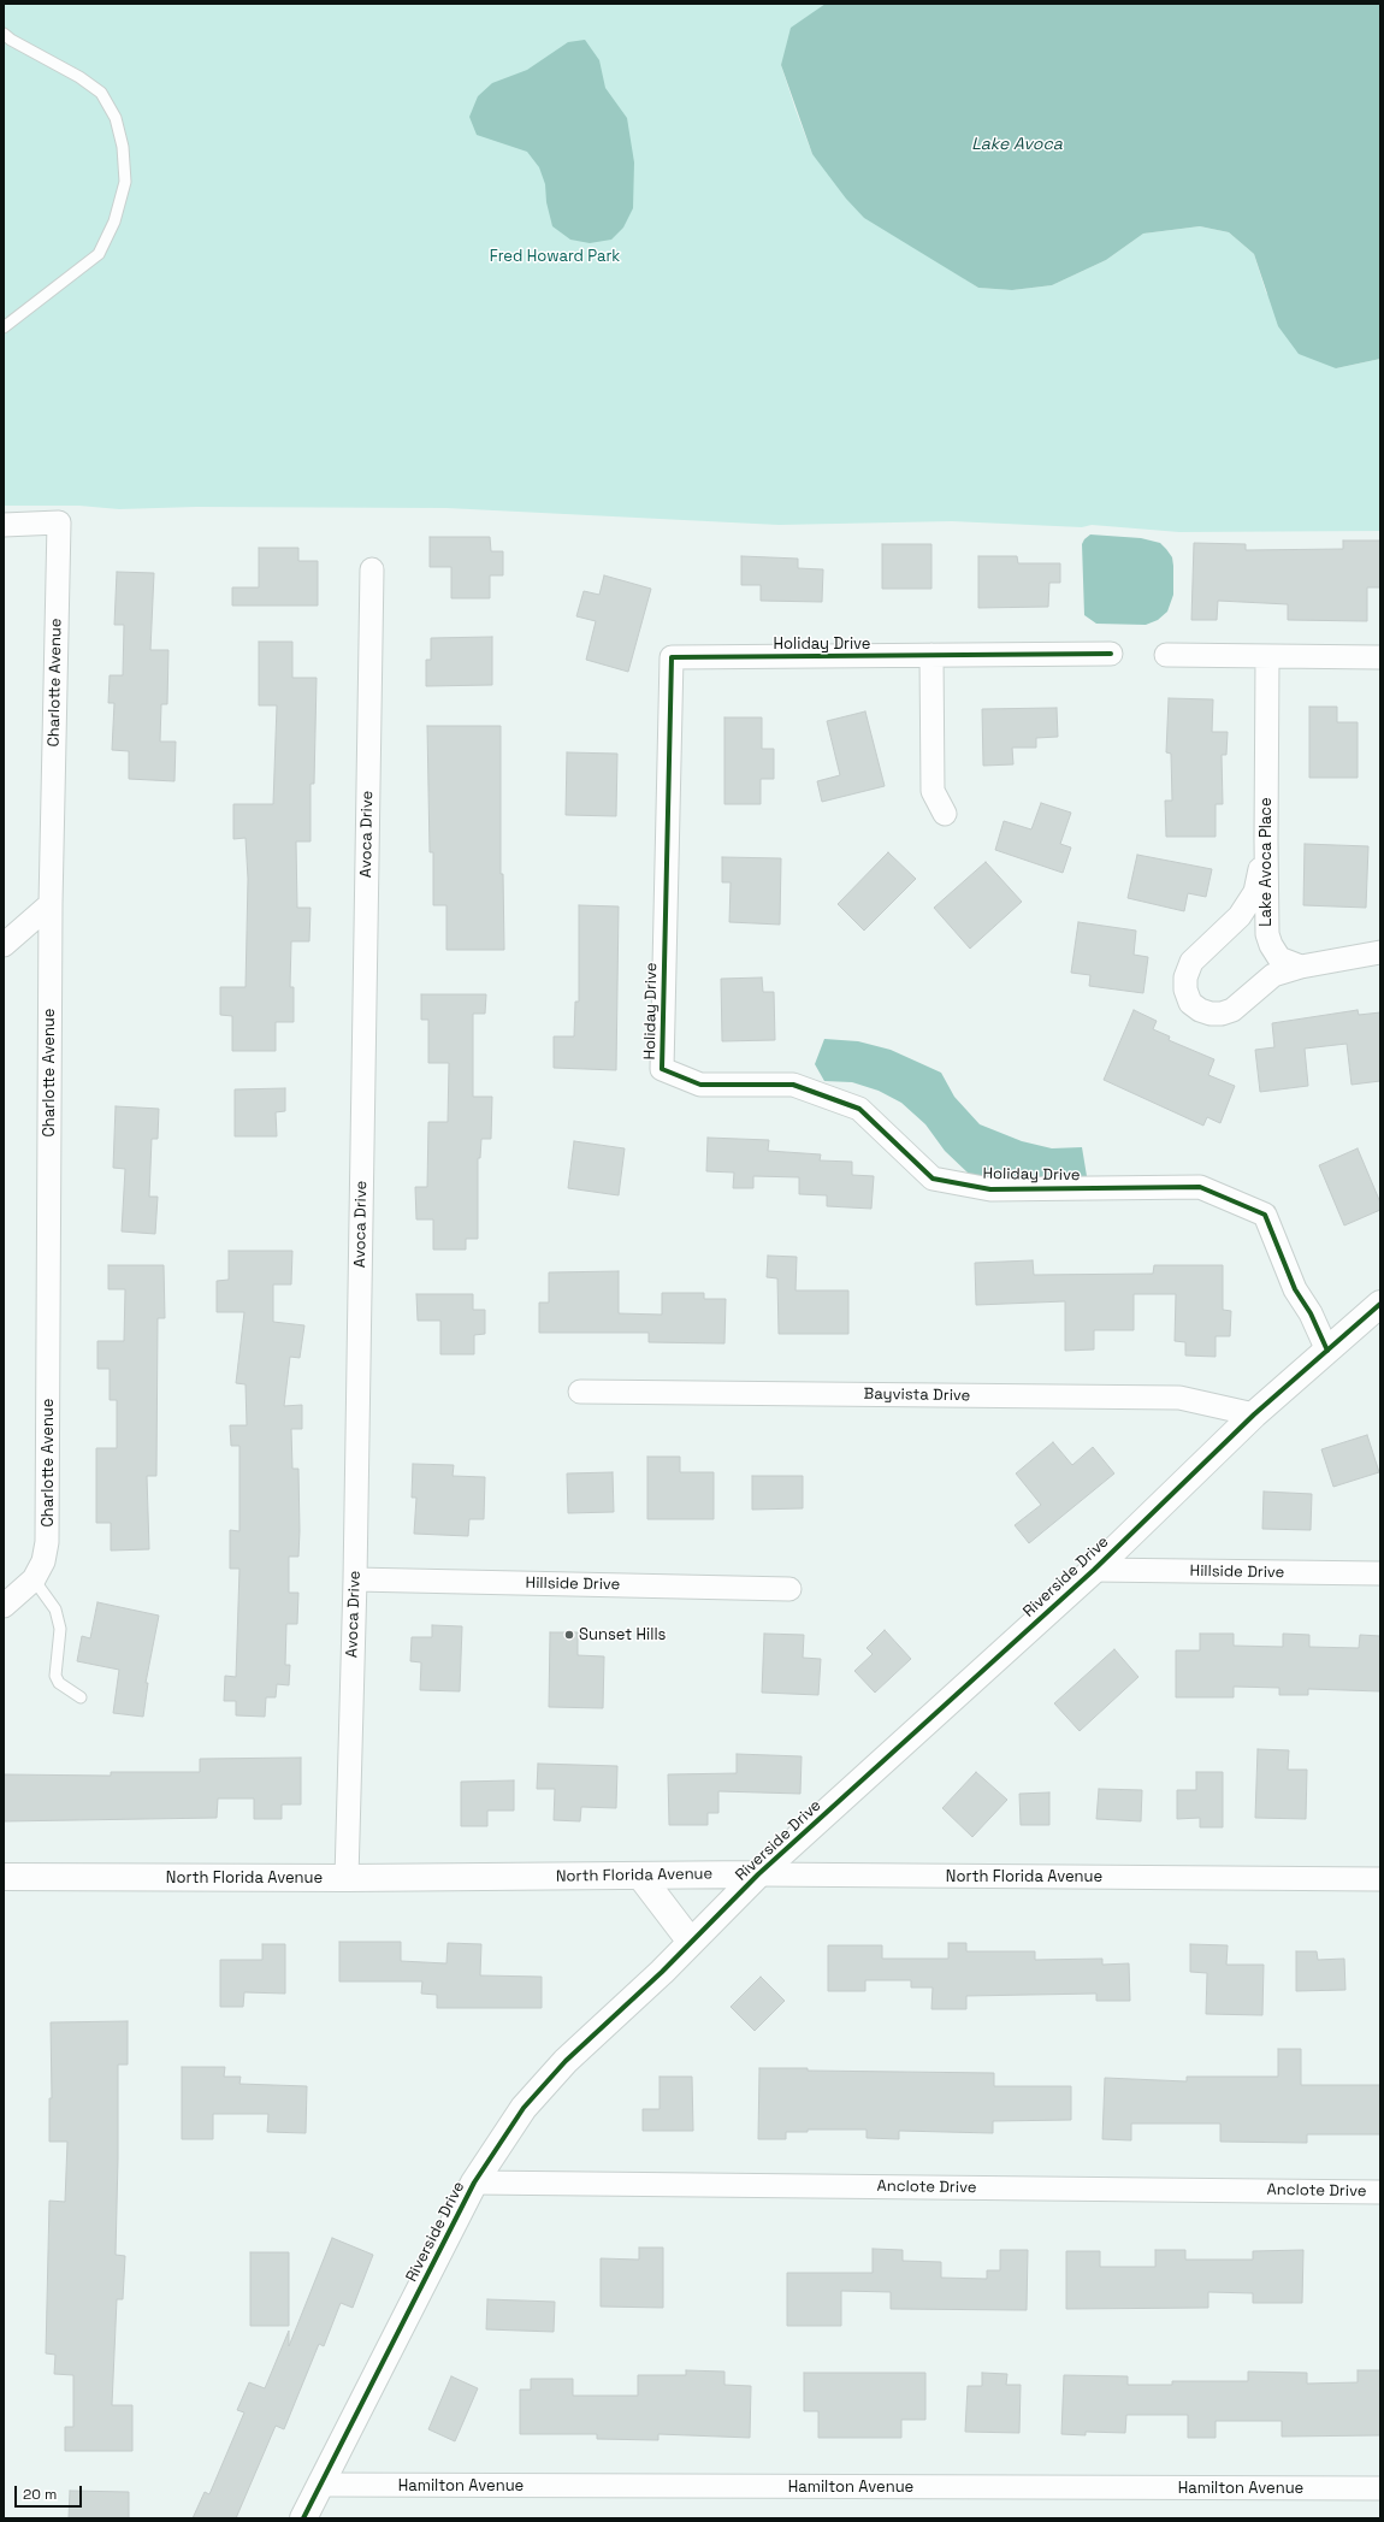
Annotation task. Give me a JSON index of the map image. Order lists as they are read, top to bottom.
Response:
{
  "streets": {
    "street": [
      "Holiday Drive",
      "Charlotte Avenue",
      "Avoca Drive",
      "Lake Avoca Place",
      "Bayvista Drive",
      "Hillside Drive",
      "Riverside Drive",
      "North Florida Avenue",
      "Anclote Drive",
      "Hamilton Avenue"
    ]
  },
  "crossings": [
    ["Holiday Drive", "Riverside Drive"],
    ["Avoca Drive", "Hillside Drive"],
    ["Avoca Drive", "North Florida Avenue"],
    ["Bayvista Drive", "Riverside Drive"],
    ["Hillside Drive", "Riverside Drive"],
    ["Riverside Drive", "North Florida Avenue"],
    ["Riverside Drive", "Anclote Drive"],
    ["Riverside Drive", "Hamilton Avenue"]
  ],
  "water": ["Lake Avoca"],
  "parks": ["Fred Howard Park"],
  "places": ["Sunset Hills"],
  "scale_bar": "20 m"
}
